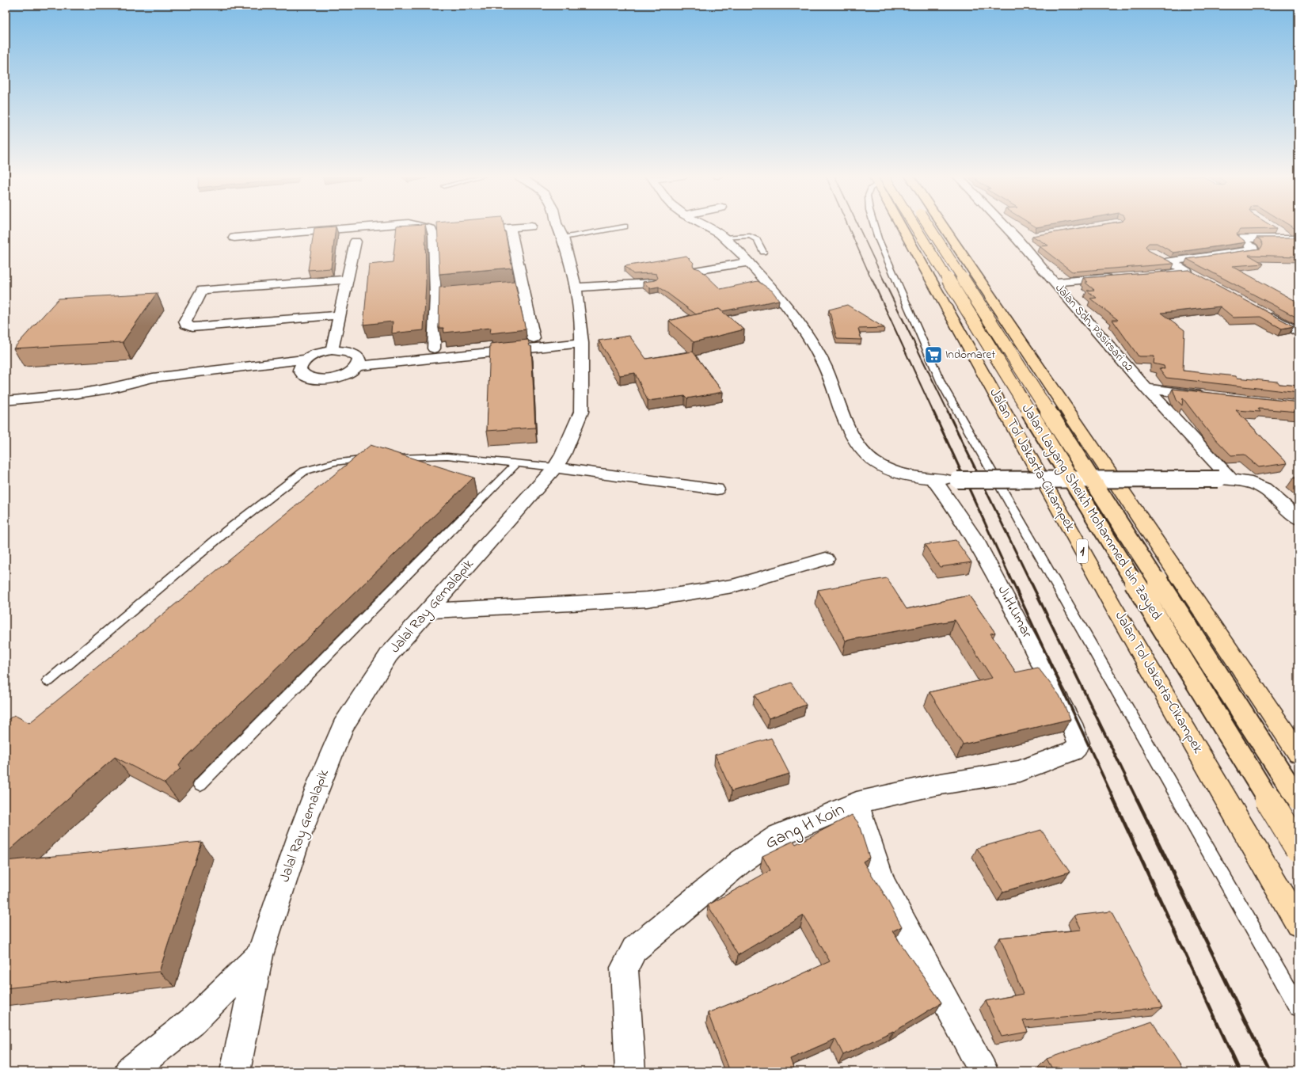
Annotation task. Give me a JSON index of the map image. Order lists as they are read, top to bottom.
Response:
{
  "streets": {
    "highway": ["Jalan Tol Jakarta–Cikampek", "Jalan Layang Sheikh Mohammed bin Zayed", "1"],
    "street": [
      "Jalan Sdn. Pasirsari 02",
      "Jalal Ray Gemalapik",
      "JI.H.Umar",
      "Gang H Koin"
    ]
  },
  "crossings": [
    ["JI.H.Umar", "Gang H Koin"]
  ],
  "places": {
    "supermarket": ["Indomaret"]
  }
}
